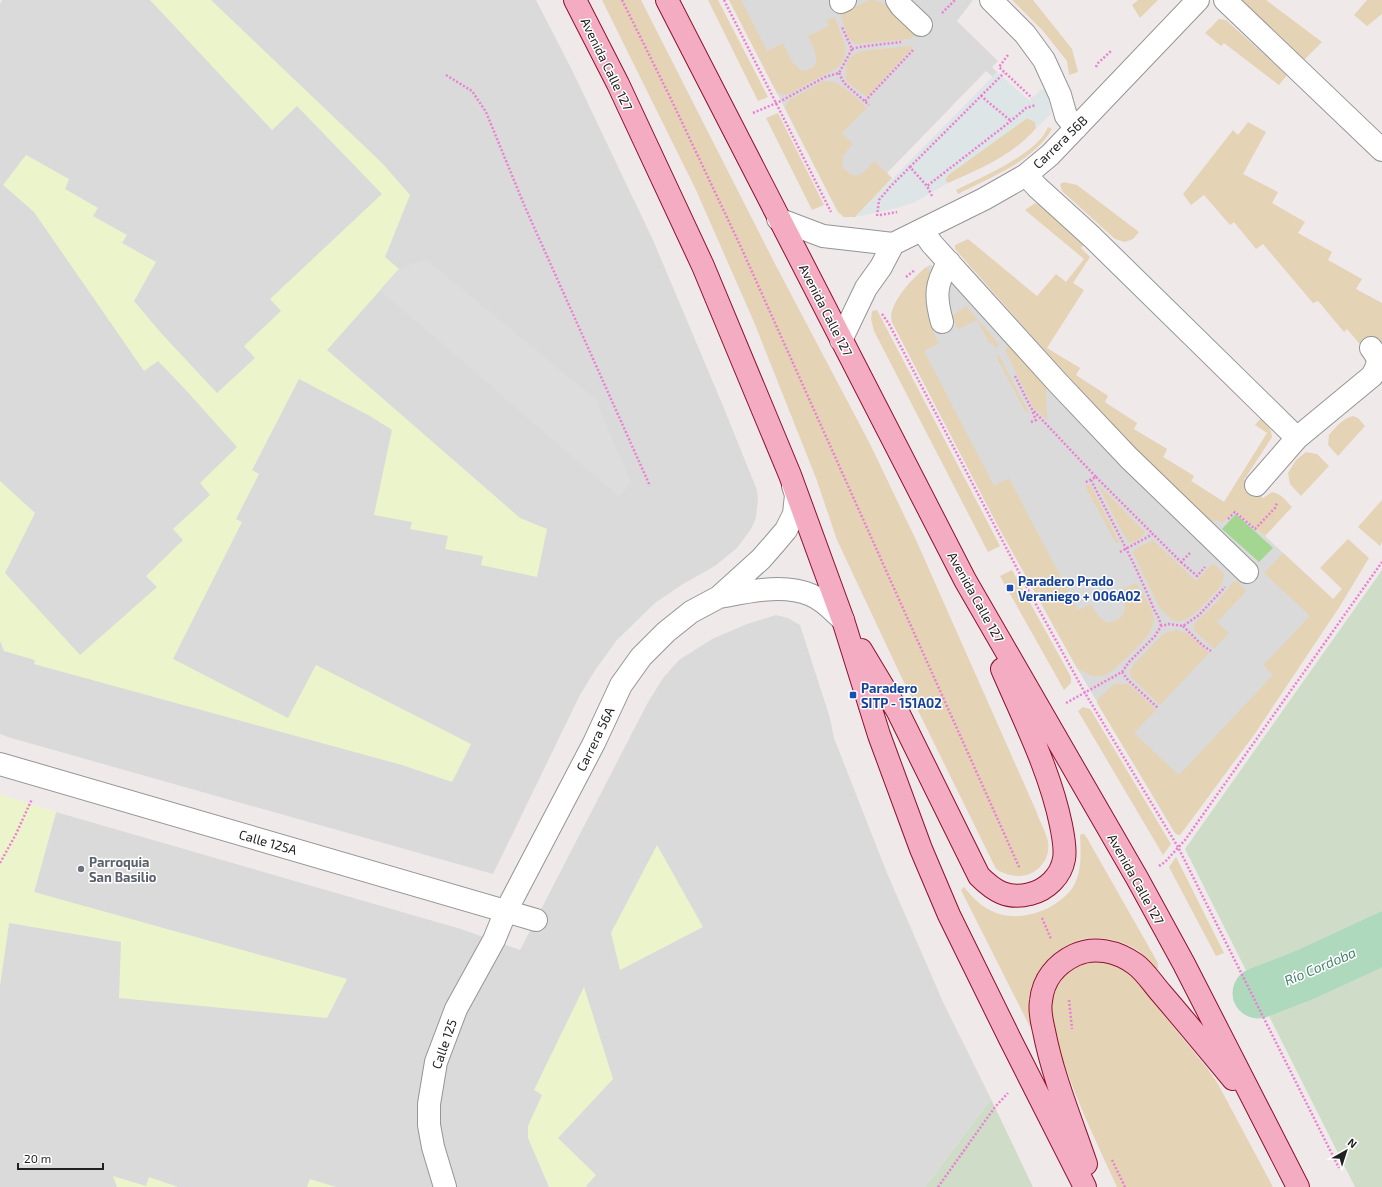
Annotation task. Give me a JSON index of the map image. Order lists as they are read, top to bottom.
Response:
{
  "streets": {
    "main road": ["Avenida Calle 127"],
    "street": [
      "Carrera 56B",
      "Carrera 56A",
      "Calle 125A",
      "Calle 125"
    ]
  },
  "crossings": [
    ["Avenida Calle 127", "Carrera 56A"],
    ["Carrera 56A", "Calle 125A"],
    ["Carrera 56A", "Calle 125"],
    ["Calle 125A", "Calle 125"]
  ],
  "water": ["Río Cordoba"],
  "places": {
    "transit": ["Paradero Prado Veraniego + 006A02", "Paradero SITP - 151A02"],
    "other": ["Parroquia San Basilio"]
  },
  "scale_bar": "20 m",
  "north": "top right"
}
